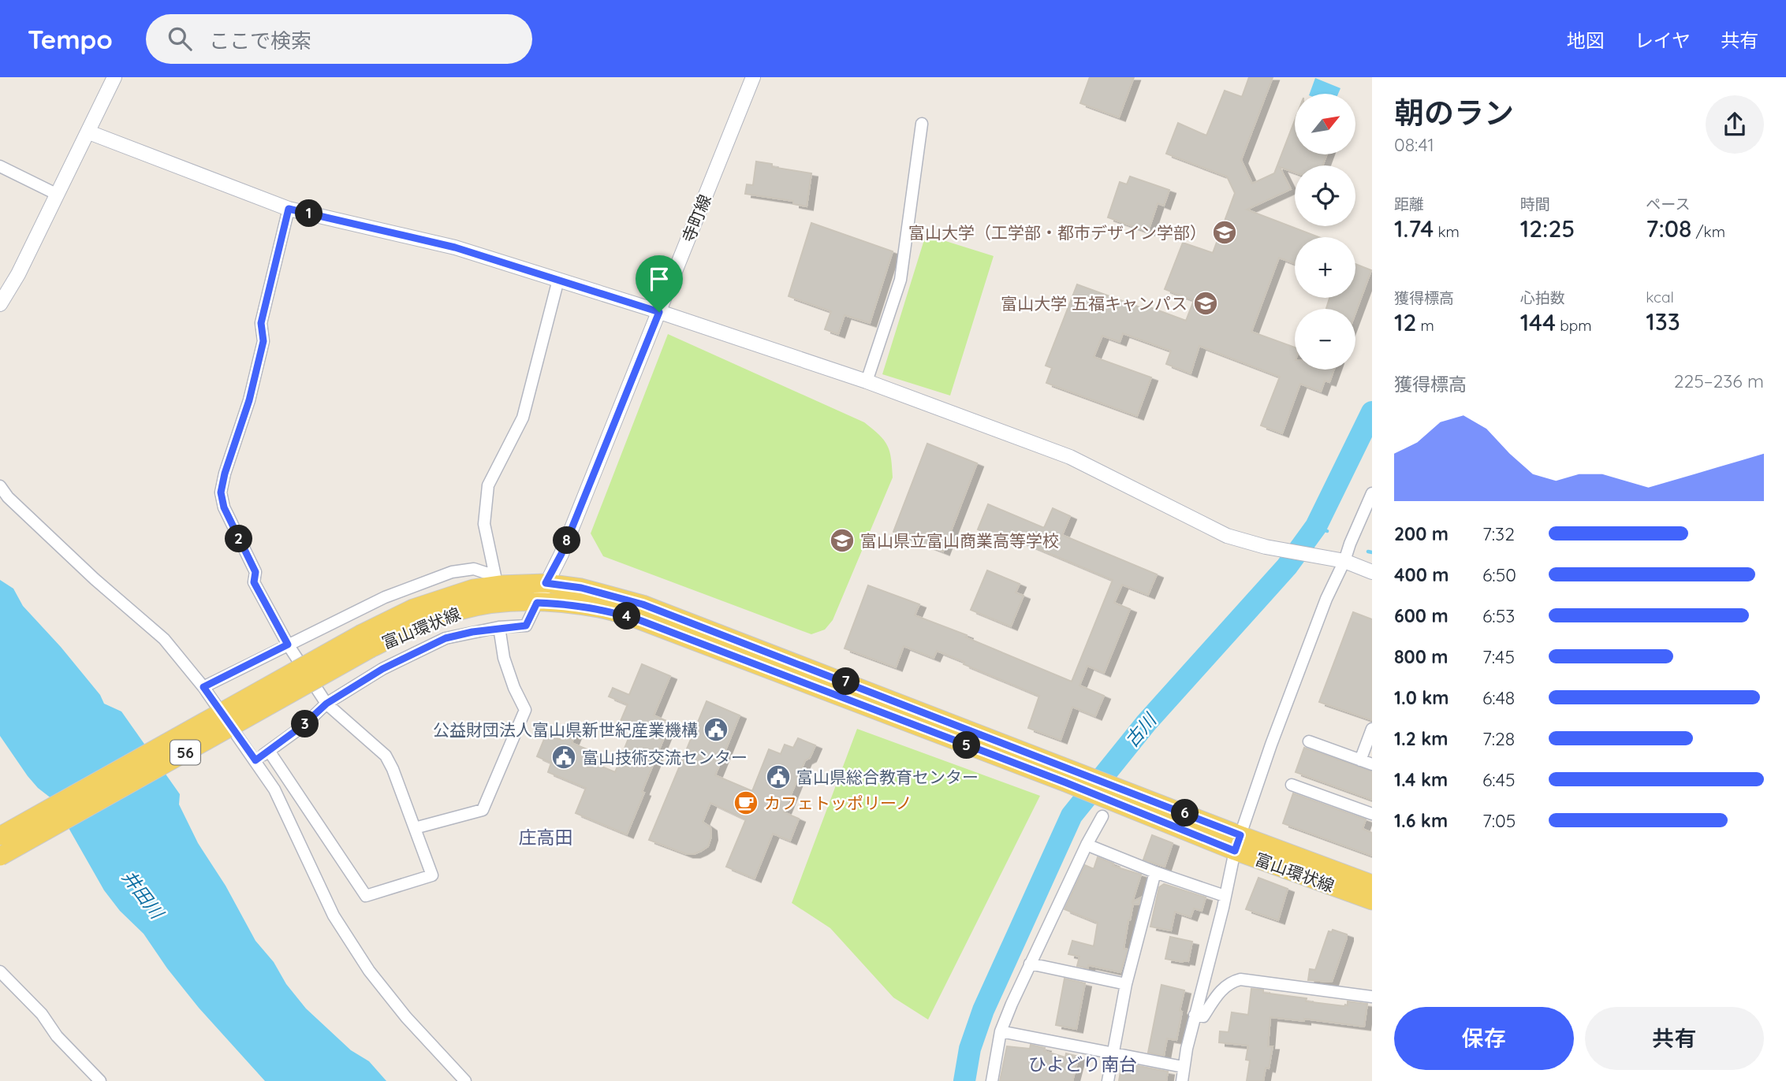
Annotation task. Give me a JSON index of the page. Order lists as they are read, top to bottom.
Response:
{
  "streets": {
    "main road": ["富山環状線", "56"],
    "street": ["寺町線"]
  },
  "crossings": [
    ["寺町線", "富山環状線"]
  ],
  "districts": ["庄高田", "ひよどり南台"],
  "water": ["古川", "井田川"],
  "places": {
    "school or university": ["富山大学（工学部・都市デザイン学部）", "富山大学 五福キャンパス", "富山県立富山商業高等学校"],
    "public building": ["公益財団法人富山県新世紀産業機構", "富山技術交流センター", "富山県総合教育センター"],
    "cafe": ["カフェトッポリーノ"]
  },
  "north": "top right",
  "page": {
    "header": "Tempo",
    "search": "ここで検索",
    "nav": ["地図", "レイヤ", "共有"],
    "heading": ["朝のラン", "08:41"],
    "map_buttons": ["+", "−"],
    "stats": [
      ["距離", "1.74 km"],
      ["時間", "12:25"],
      ["ペース", "7:08 /km"],
      ["獲得標高", "12 m"],
      ["心拍数", "144 bpm"],
      ["kcal", "133"]
    ],
    "pins": [
      "1",
      "2",
      "8",
      "4",
      "7",
      "3",
      "5",
      "6"
    ],
    "chart": ["獲得標高", "225–236 m"],
    "list": [
      {
        "name": "200 m",
        "note": "7:32"
      },
      {
        "name": "400 m",
        "note": "6:50"
      },
      {
        "name": "600 m",
        "note": "6:53"
      },
      {
        "name": "800 m",
        "note": "7:45"
      },
      {
        "name": "1.0 km",
        "note": "6:48"
      },
      {
        "name": "1.2 km",
        "note": "7:28"
      },
      {
        "name": "1.4 km",
        "note": "6:45"
      },
      {
        "name": "1.6 km",
        "note": "7:05"
      }
    ],
    "buttons": ["保存", "共有"]
  }
}
